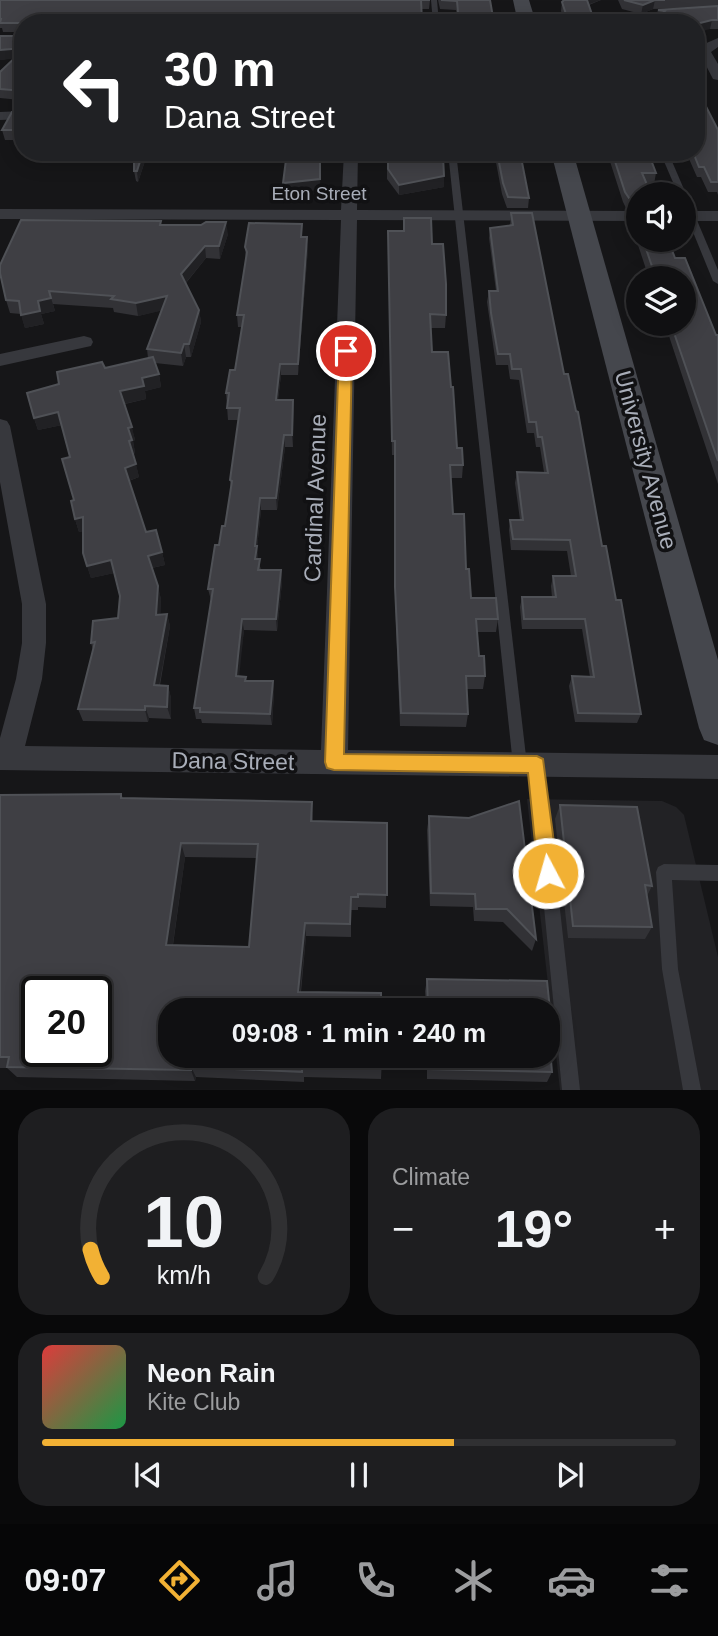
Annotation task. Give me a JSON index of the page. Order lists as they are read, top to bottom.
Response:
{
  "streets": {
    "street": [
      "Eton Street",
      "University Avenue",
      "Cardinal Avenue",
      "Dana Street"
    ]
  },
  "crossings": [
    ["Eton Street", "University Avenue"],
    ["Eton Street", "Cardinal Avenue"],
    ["Cardinal Avenue", "Dana Street"]
  ],
  "page": {
    "turn": ["30 m", "Dana Street"],
    "limit": "20",
    "trip": "09:08 · 1 min · 240 m",
    "tile": "Climate",
    "heat": ["−", "19°", "+"],
    "song": ["Neon Rain", "Kite Club"],
    "tabs": "09:07",
    "gauge": ["10", "km/h"]
  }
}
